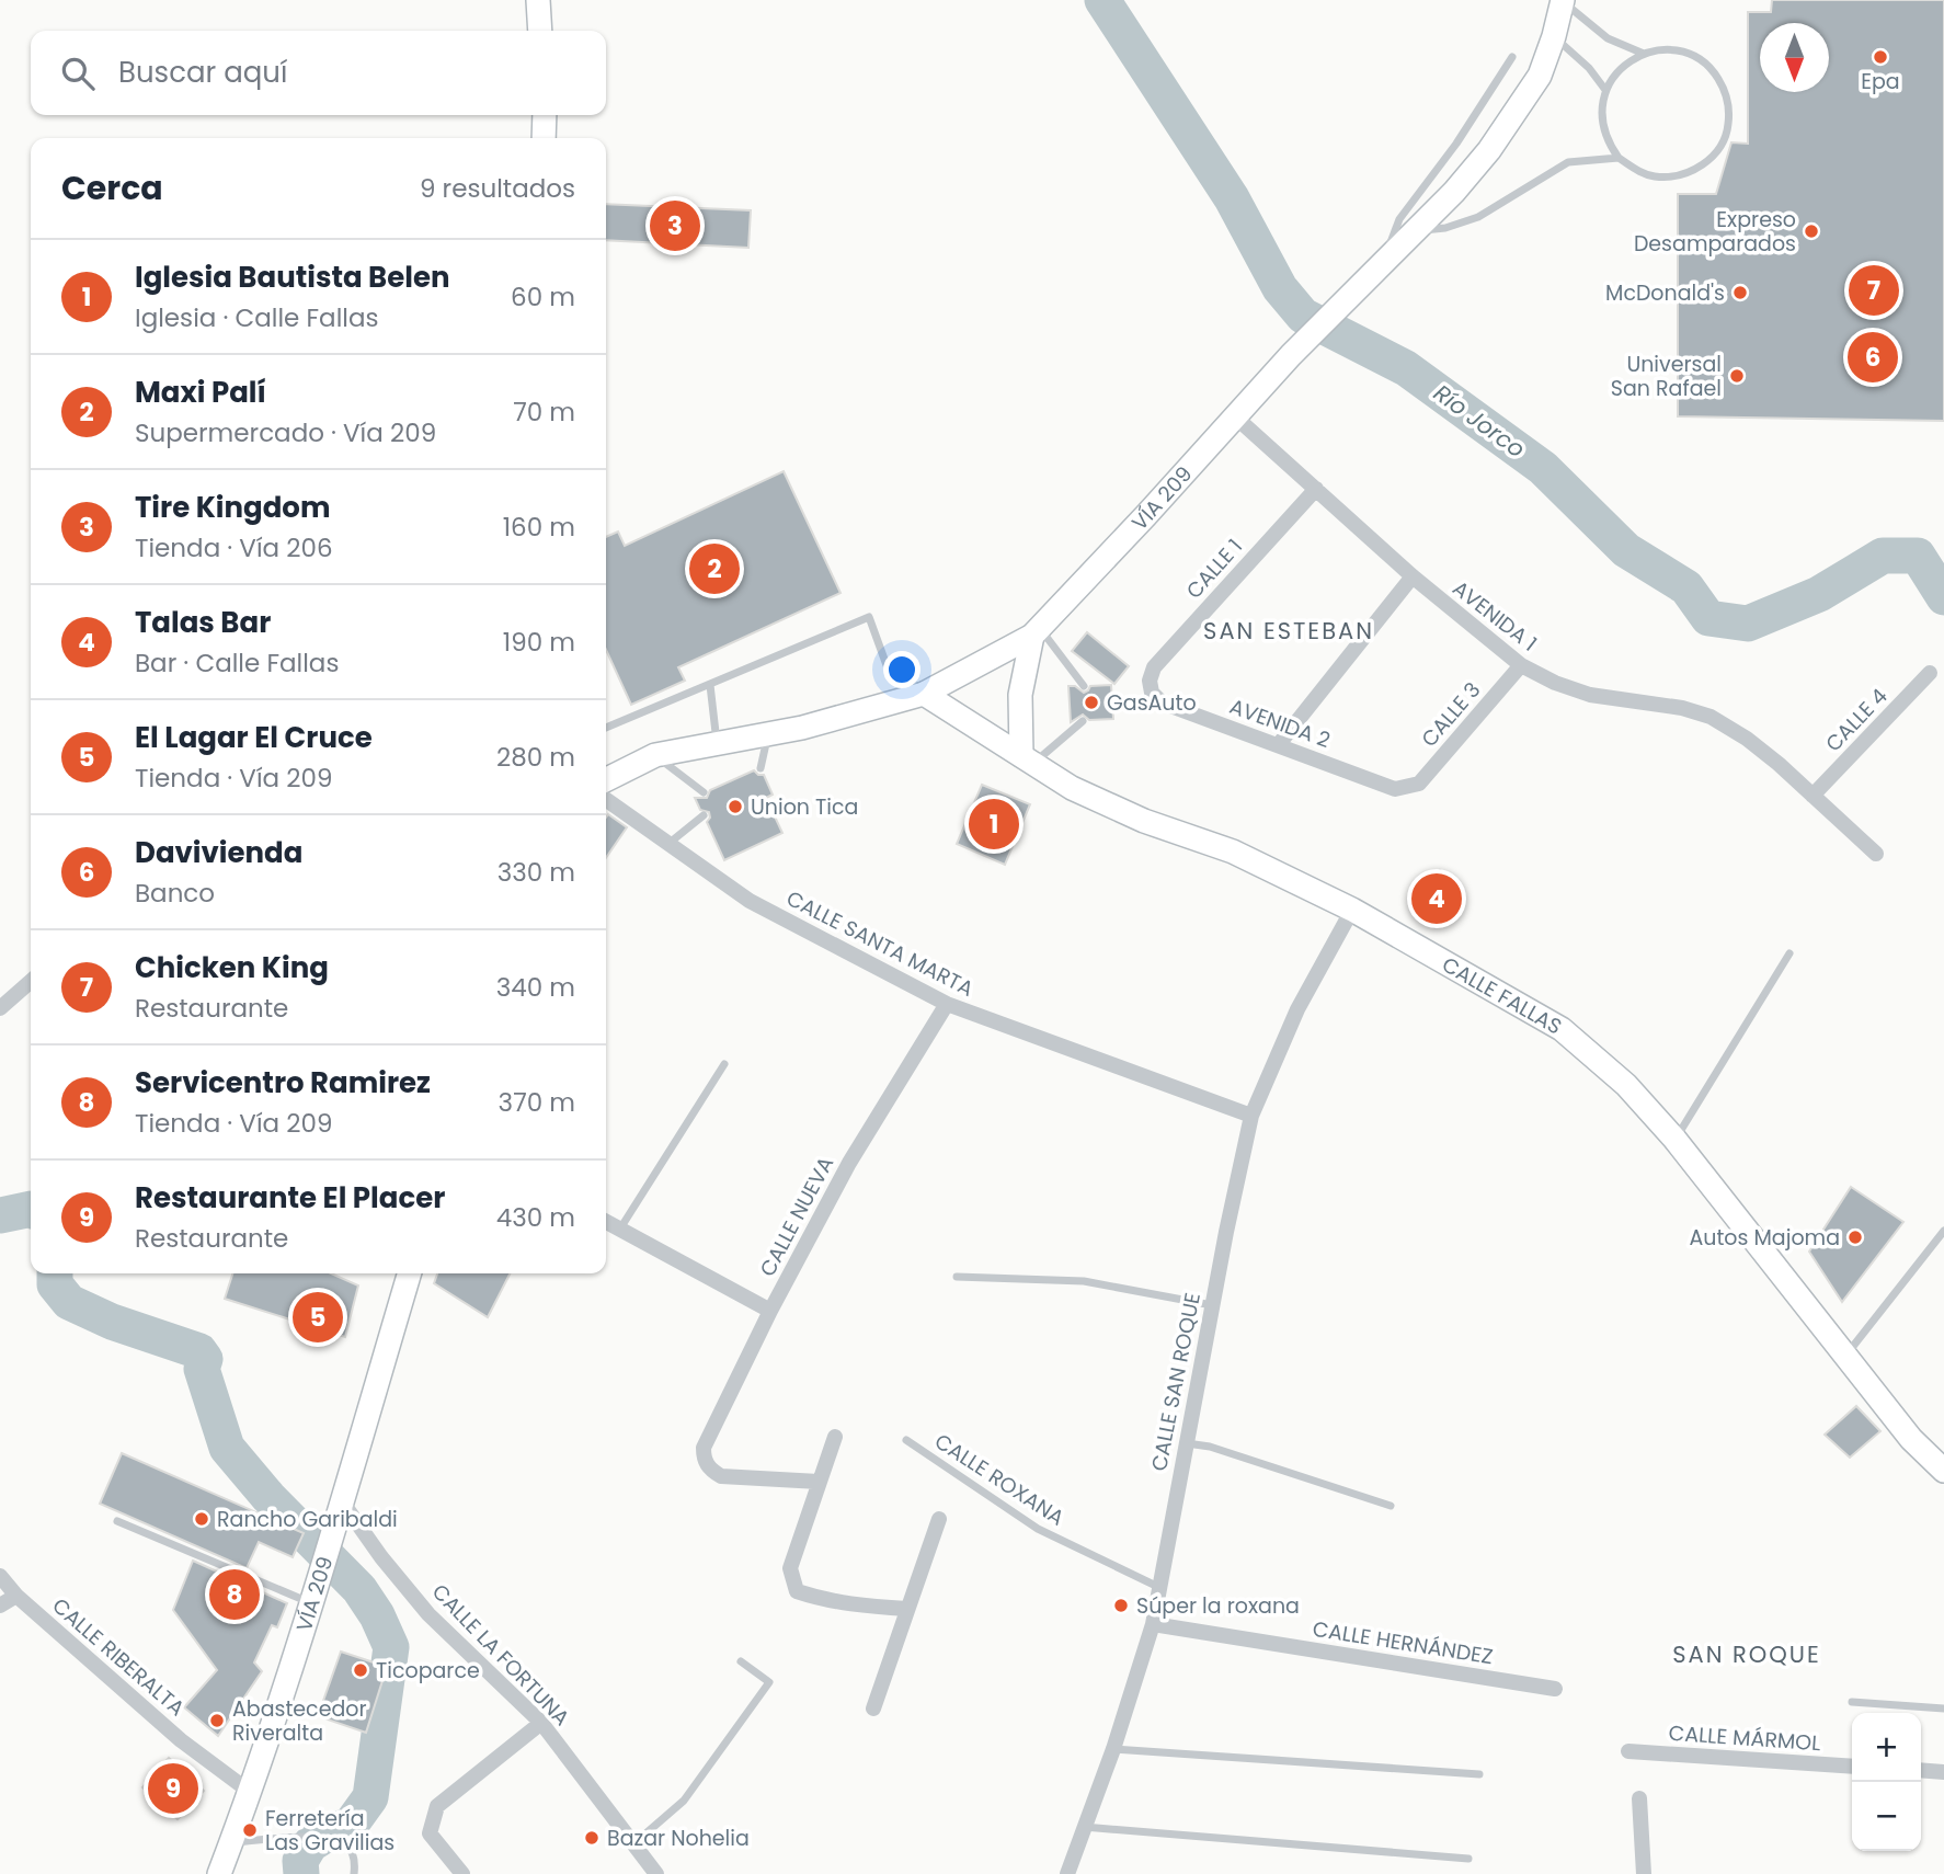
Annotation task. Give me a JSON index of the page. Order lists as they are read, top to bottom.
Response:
{
  "streets": {
    "main road": ["VÍA 209", "CALLE FALLAS"],
    "street": [
      "CALLE 1",
      "AVENIDA 1",
      "CALLE 3",
      "CALLE 4",
      "AVENIDA 2",
      "CALLE SANTA MARTA",
      "CALLE NUEVA",
      "CALLE SAN ROQUE",
      "CALLE HERNÁNDEZ",
      "CALLE LA FORTUNA",
      "CALLE RIBERALTA",
      "CALLE MÁRMOL"
    ],
    "lane": ["CALLE ROXANA"]
  },
  "crossings": [
    ["VÍA 209", "AVENIDA 1"],
    ["VÍA 209", "CALLE FALLAS"],
    ["VÍA 209", "CALLE LA FORTUNA"],
    ["VÍA 209", "CALLE RIBERALTA"],
    ["CALLE 1", "AVENIDA 1"],
    ["CALLE 1", "AVENIDA 2"],
    ["AVENIDA 1", "CALLE 3"],
    ["AVENIDA 1", "CALLE 4"],
    ["CALLE 3", "AVENIDA 2"],
    ["CALLE SANTA MARTA", "CALLE NUEVA"],
    ["CALLE SANTA MARTA", "CALLE SAN ROQUE"],
    ["CALLE FALLAS", "CALLE SAN ROQUE"],
    ["CALLE SAN ROQUE", "CALLE ROXANA"],
    ["CALLE SAN ROQUE", "CALLE HERNÁNDEZ"]
  ],
  "districts": ["SAN ESTEBAN", "SAN ROQUE"],
  "water": ["Río Jorco"],
  "places": [
    "Epa",
    "Expreso Desamparados",
    "McDonald's",
    "Universal San Rafael",
    "GasAuto",
    "Union Tica",
    "Autos Majoma",
    "Rancho Garibaldi",
    "Súper la roxana",
    "Ticoparce",
    "Abastecedor Riveralta",
    "Ferretería Las Gravilias",
    "Bazar Nohelia"
  ],
  "north": "bottom",
  "page": {
    "search": "Buscar aquí",
    "heading": ["Cerca", "9 resultados"],
    "pins": [
      "3",
      "7",
      "6",
      "2",
      "1",
      "4",
      "5",
      "8",
      "9"
    ],
    "list": [
      {
        "mark": "1",
        "name": "Iglesia Bautista Belen",
        "note": "Iglesia · Calle Fallas",
        "value": "60 m"
      },
      {
        "mark": "2",
        "name": "Maxi Palí",
        "note": "Supermercado · Vía 209",
        "value": "70 m"
      },
      {
        "mark": "3",
        "name": "Tire Kingdom",
        "note": "Tienda · Vía 206",
        "value": "160 m"
      },
      {
        "mark": "4",
        "name": "Talas Bar",
        "note": "Bar · Calle Fallas",
        "value": "190 m"
      },
      {
        "mark": "5",
        "name": "El Lagar El Cruce",
        "note": "Tienda · Vía 209",
        "value": "280 m"
      },
      {
        "mark": "6",
        "name": "Davivienda",
        "note": "Banco",
        "value": "330 m"
      },
      {
        "mark": "7",
        "name": "Chicken King",
        "note": "Restaurante",
        "value": "340 m"
      },
      {
        "mark": "8",
        "name": "Servicentro Ramirez",
        "note": "Tienda · Vía 209",
        "value": "370 m"
      },
      {
        "mark": "9",
        "name": "Restaurante El Placer",
        "note": "Restaurante",
        "value": "430 m"
      }
    ],
    "map_buttons": ["+", "−"]
  }
}
